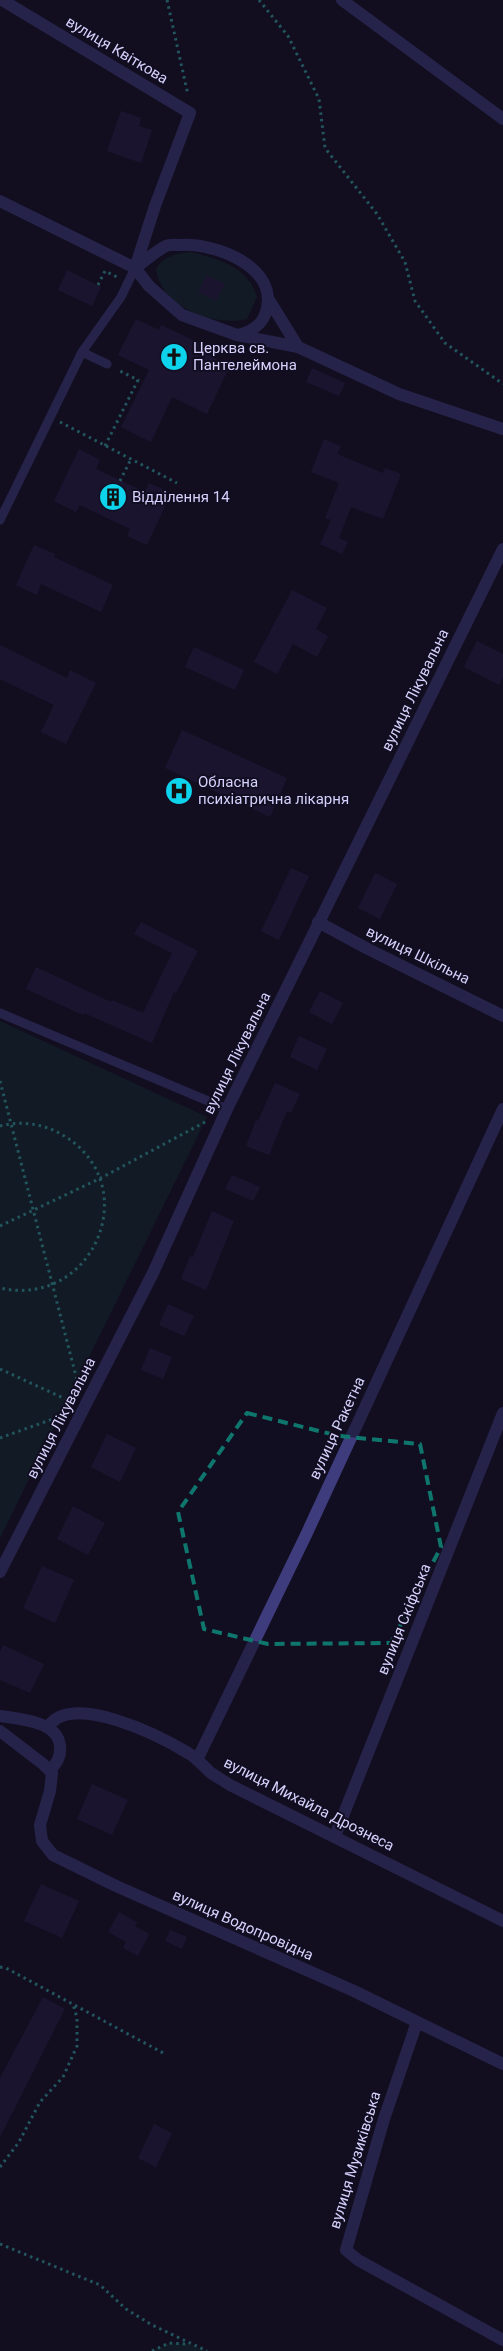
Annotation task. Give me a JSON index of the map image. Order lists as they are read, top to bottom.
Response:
{
  "streets": {
    "street": [
      "вулиця Квіткова",
      "вулиця Лікувальна",
      "вулиця Шкільна",
      "вулиця Ракетна",
      "вулиця Скіфська",
      "вулиця Михайла Дрознеса",
      "вулиця Водопровідна",
      "вулиця Музиківська"
    ]
  },
  "crossings": [
    ["вулиця Лікувальна", "вулиця Шкільна"],
    ["вулиця Ракетна", "вулиця Михайла Дрознеса"],
    ["вулиця Скіфська", "вулиця Михайла Дрознеса"],
    ["вулиця Михайла Дрознеса", "вулиця Водопровідна"],
    ["вулиця Водопровідна", "вулиця Музиківська"]
  ],
  "places": {
    "church": ["Церква св. Пантелеймона"],
    "building": ["Відділення 14"],
    "hospital": ["Обласна психіатрична лікарня"]
  }
}
